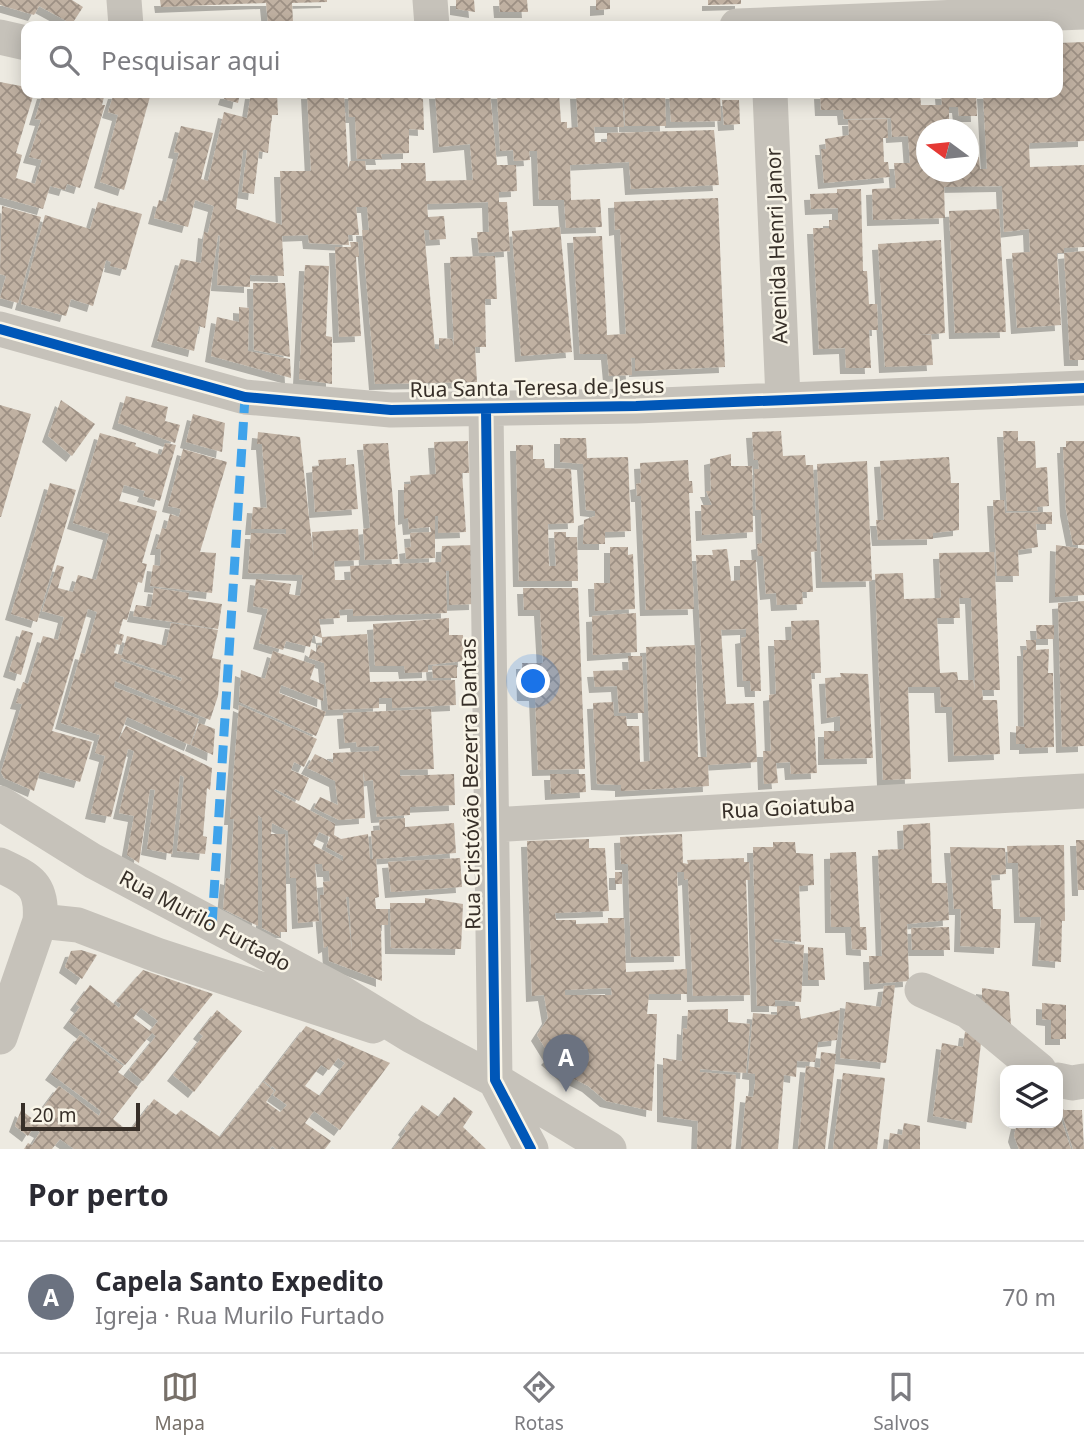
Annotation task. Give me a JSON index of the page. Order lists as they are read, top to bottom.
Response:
{
  "streets": {
    "street": [
      "Avenida Henri Janor",
      "Rua Santa Teresa de Jesus",
      "Rua Cristóvão Bezerra Dantas",
      "Rua Goiatuba",
      "Rua Murilo Furtado"
    ]
  },
  "crossings": [
    ["Avenida Henri Janor", "Rua Santa Teresa de Jesus"],
    ["Rua Santa Teresa de Jesus", "Rua Cristóvão Bezerra Dantas"],
    ["Rua Cristóvão Bezerra Dantas", "Rua Goiatuba"],
    ["Rua Cristóvão Bezerra Dantas", "Rua Murilo Furtado"]
  ],
  "scale_bar": "20 m",
  "north": "left",
  "page": {
    "search": "Pesquisar aqui",
    "pins": "A",
    "scale": "20 m",
    "heading": "Por perto",
    "list": [
      {
        "mark": "A",
        "name": "Capela Santo Expedito",
        "note": "Igreja · Rua Murilo Furtado",
        "value": "70 m"
      }
    ],
    "nav": ["Mapa", "Rotas", "Salvos"]
  }
}
